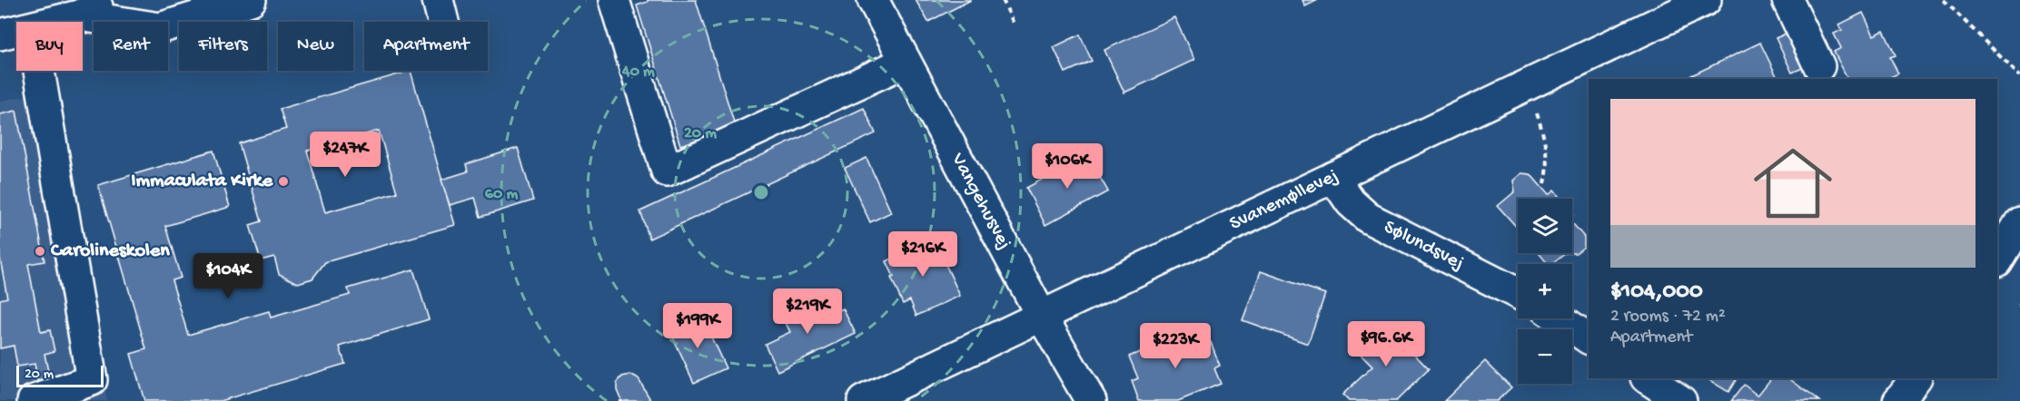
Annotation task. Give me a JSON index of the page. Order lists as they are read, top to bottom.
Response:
{
  "streets": {
    "street": ["Svanemøllevej", "Vangehusvej", "Sølundsvej"]
  },
  "crossings": [
    ["Svanemøllevej", "Vangehusvej"],
    ["Svanemøllevej", "Sølundsvej"]
  ],
  "places": ["Immaculata Kirke", "Carolineskolen"],
  "scale_bar": "20 m",
  "page": {
    "chip": [
      "Buy",
      "Rent",
      "Filters",
      "New",
      "Apartment"
    ],
    "list": [
      {
        "name": "$104,000",
        "note": "2 rooms · 72 m² · Apartment"
      }
    ],
    "price": [
      "$247K",
      "$106K",
      "$216K",
      "$104K",
      "$219K",
      "$199K",
      "$96.6K",
      "$223K"
    ],
    "map_buttons": ["+", "−"],
    "scale": "20 m"
  },
  "rings": ["40 m", "20 m", "60 m"]
}
